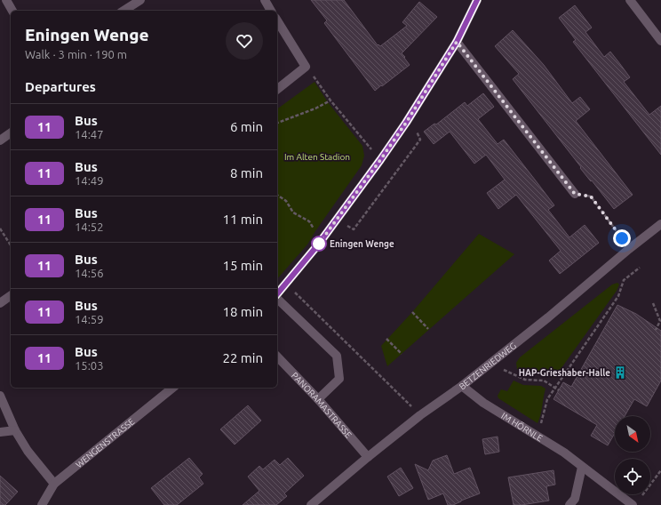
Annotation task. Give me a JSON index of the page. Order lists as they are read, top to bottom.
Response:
{
  "streets": {
    "street": [
      "BETZENRIEDWEG",
      "PANORAMASTRASSE",
      "IM HÖRNLE",
      "WENGENSTRASSE"
    ]
  },
  "crossings": [
    ["BETZENRIEDWEG", "PANORAMASTRASSE"],
    ["BETZENRIEDWEG", "IM HÖRNLE"]
  ],
  "parks": ["Im Alten Stadion"],
  "places": {
    "other": ["Eningen Wenge"],
    "building": ["HAP-Grieshaber-Halle"]
  },
  "lines": ["bus line 11"],
  "north": "bottom right",
  "page": {
    "heading": [
      ["Eningen Wenge", "Walk · 3 min · 190 m"],
      "Departures"
    ],
    "list": [
      {
        "mark": "11",
        "name": "Bus",
        "note": "14:47",
        "value": "6 min"
      },
      {
        "mark": "11",
        "name": "Bus",
        "note": "14:49",
        "value": "8 min"
      },
      {
        "mark": "11",
        "name": "Bus",
        "note": "14:52",
        "value": "11 min"
      },
      {
        "mark": "11",
        "name": "Bus",
        "note": "14:56",
        "value": "15 min"
      },
      {
        "mark": "11",
        "name": "Bus",
        "note": "14:59",
        "value": "18 min"
      },
      {
        "mark": "11",
        "name": "Bus",
        "note": "15:03",
        "value": "22 min"
      }
    ]
  }
}
